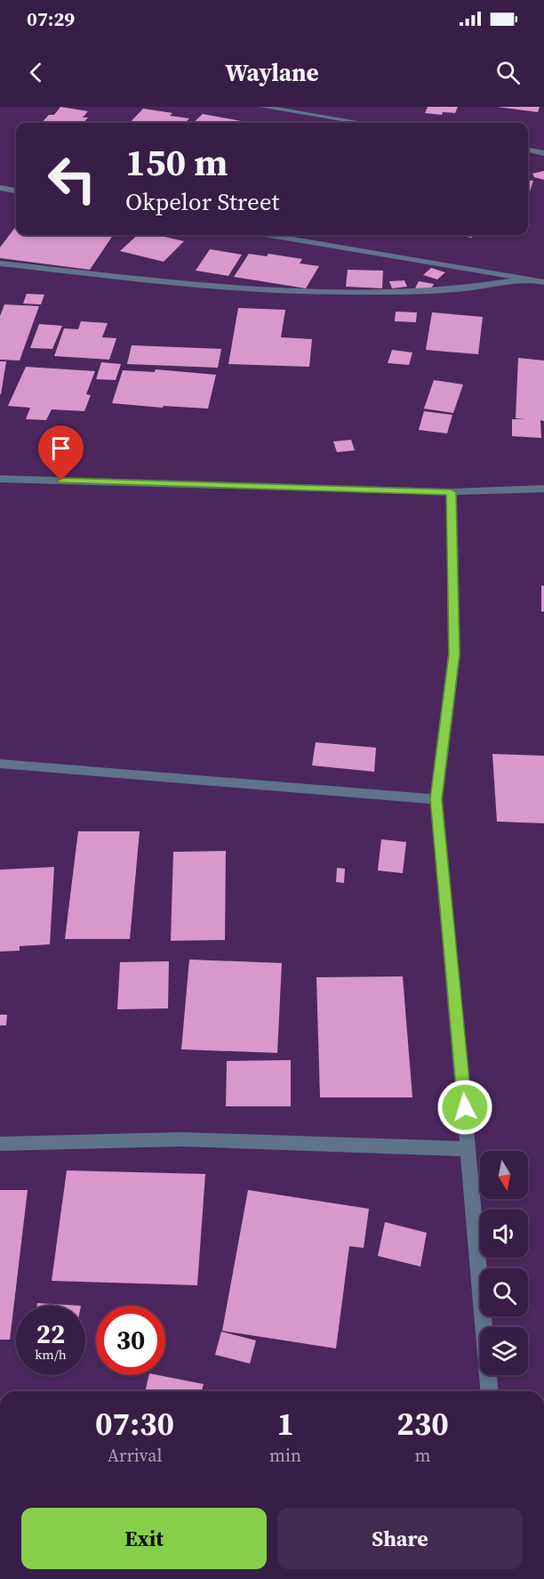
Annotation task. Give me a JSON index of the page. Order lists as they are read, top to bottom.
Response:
{
  "north": "bottom",
  "page": {
    "status": "07:29",
    "header": "Waylane",
    "turn": ["150 m", "Okpelor Street"],
    "speed": "22 km/h",
    "limit": "30",
    "eta": [
      "07:30",
      "Arrival",
      "1",
      "min",
      "230",
      "m"
    ],
    "buttons": ["Exit", "Share"]
  }
}
